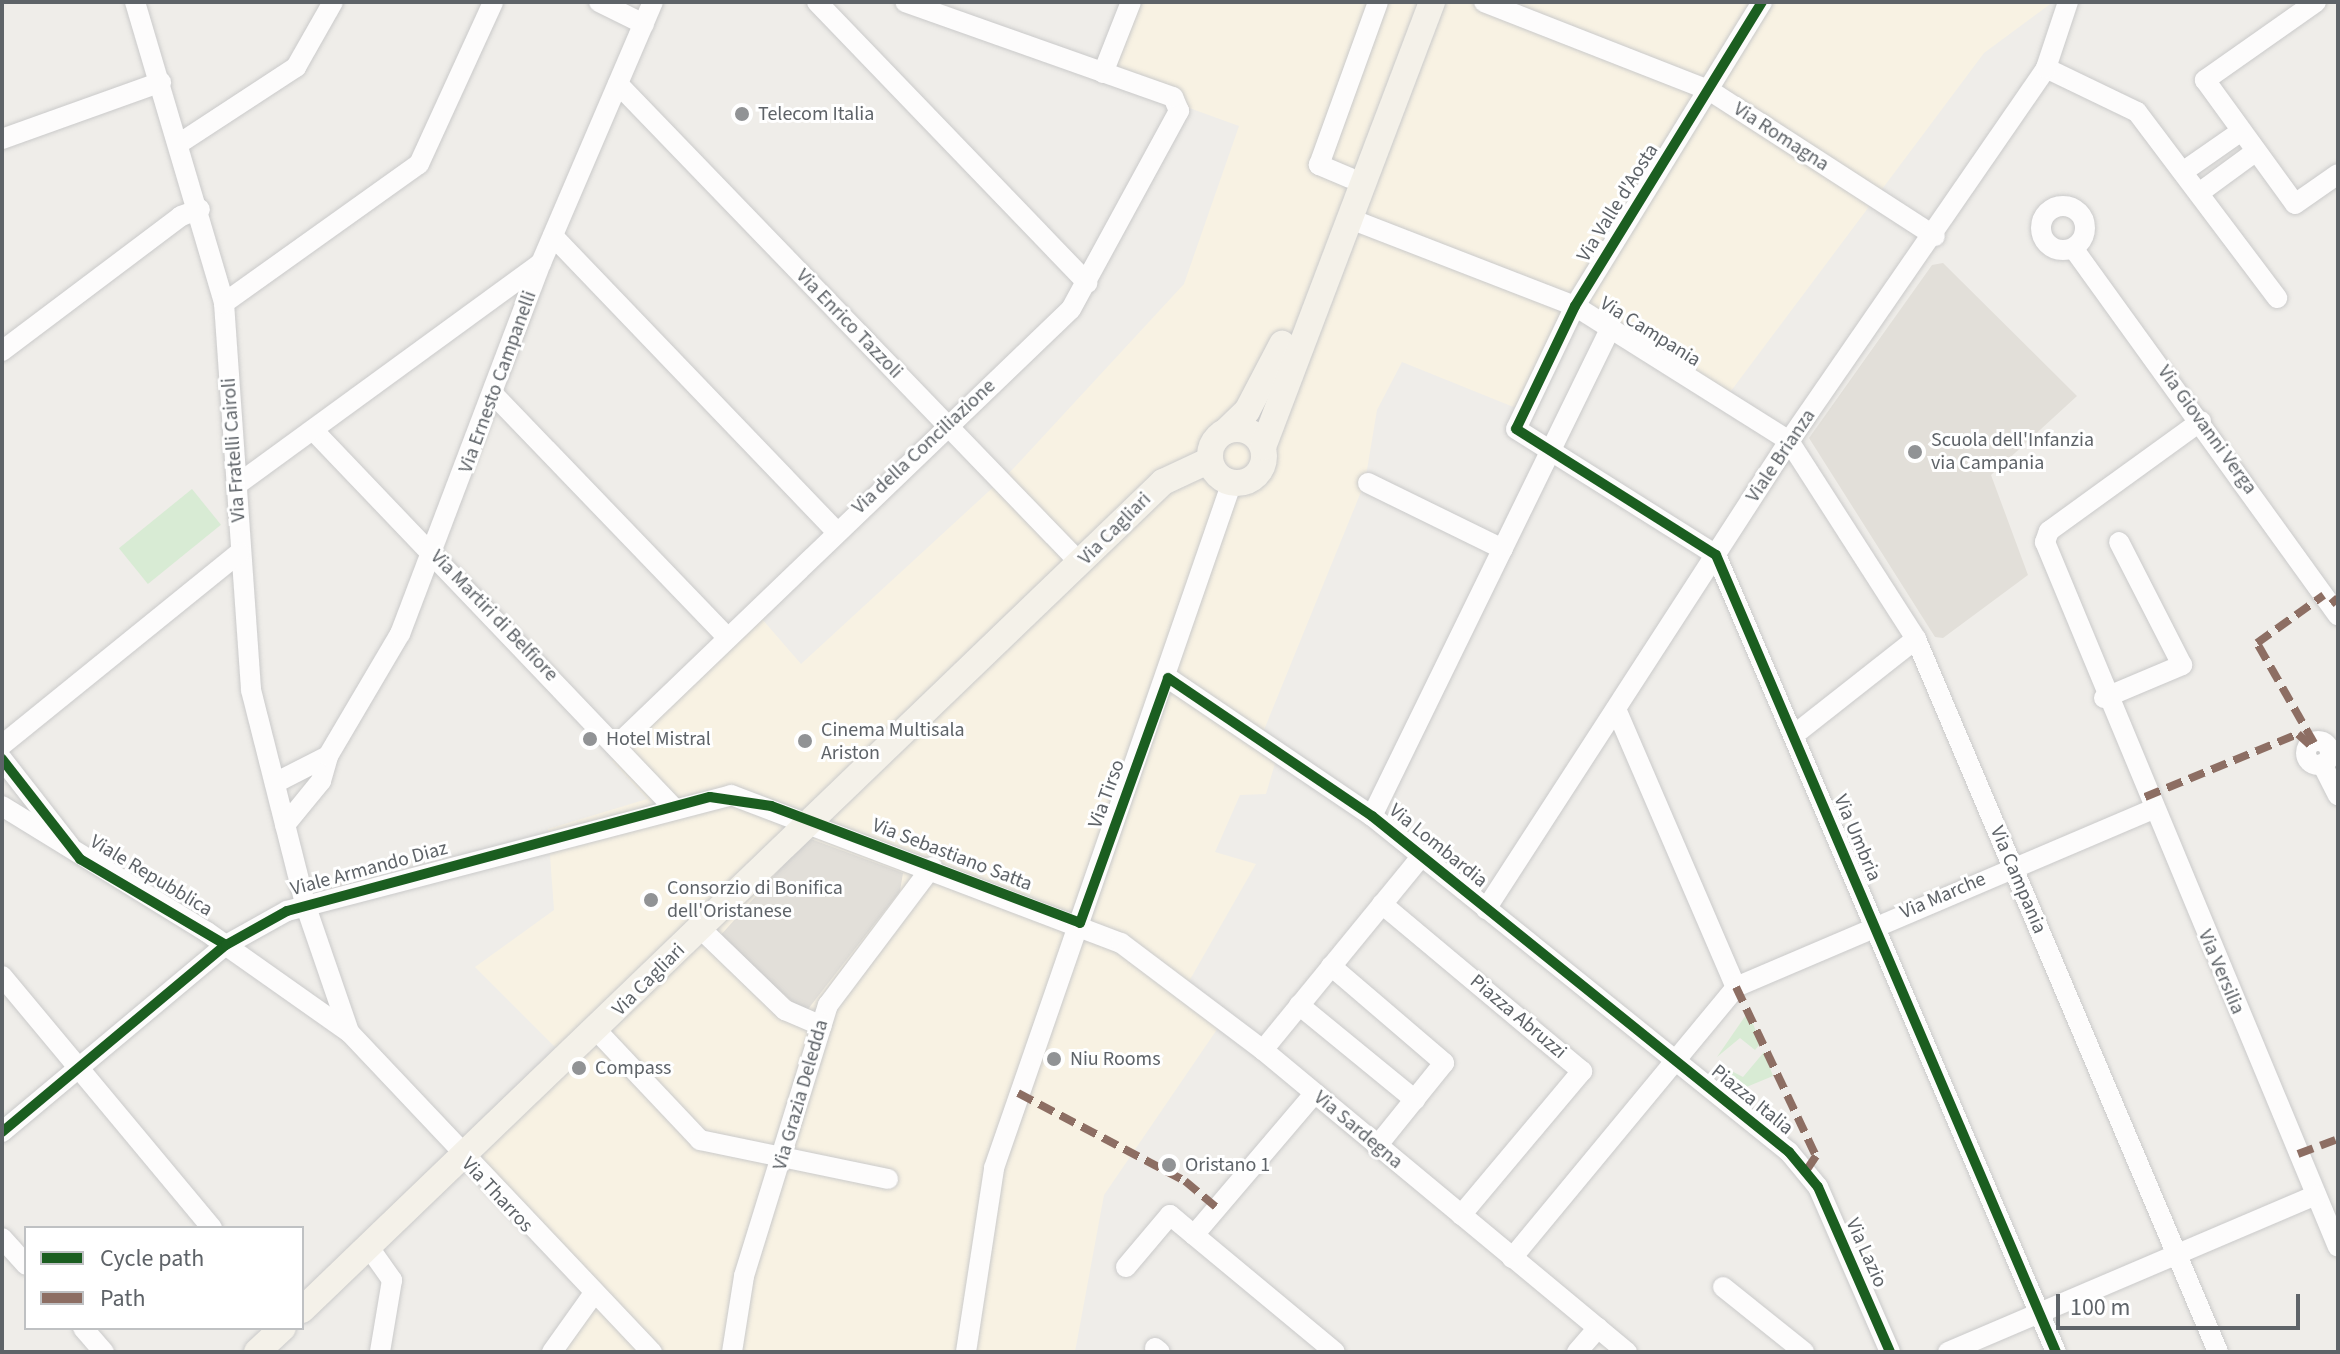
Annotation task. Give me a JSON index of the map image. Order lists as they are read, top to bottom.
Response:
{
  "streets": {
    "main road": ["Via Cagliari"],
    "street": [
      "Via Romagna",
      "Via Valle d'Aosta",
      "Via Enrico Tazzoli",
      "Via Campania",
      "Via Ernesto Campanelli",
      "Via Giovanni Verga",
      "Via della Conciliazione",
      "Via Fratelli Cairoli",
      "Viale Brianza",
      "Via Martiri di Belfiore",
      "Via Tirso",
      "Via Umbria",
      "Via Lombardia",
      "Via Sebastiano Satta",
      "Viale Armando Diaz",
      "Viale Repubblica",
      "Via Marche",
      "Via Versilia",
      "Piazza Abruzzi",
      "Via Grazia Deledda",
      "Piazza Italia",
      "Via Sardegna",
      "Via Tharros",
      "Via Lazio"
    ]
  },
  "crossings": [
    ["Via Romagna", "Via Valle d'Aosta"],
    ["Via Romagna", "Viale Brianza"],
    ["Via Valle d'Aosta", "Via Campania"],
    ["Via Enrico Tazzoli", "Via Ernesto Campanelli"],
    ["Via Enrico Tazzoli", "Via della Conciliazione"],
    ["Via Enrico Tazzoli", "Via Cagliari"],
    ["Via Campania", "Viale Brianza"],
    ["Via Campania", "Via Marche"],
    ["Via Ernesto Campanelli", "Via Fratelli Cairoli"],
    ["Via Ernesto Campanelli", "Via Martiri di Belfiore"],
    ["Via Giovanni Verga", "Via Versilia"],
    ["Via della Conciliazione", "Via Martiri di Belfiore"],
    ["Via Fratelli Cairoli", "Viale Armando Diaz"],
    ["Via Fratelli Cairoli", "Via Tharros"],
    ["Viale Brianza", "Via Umbria"],
    ["Viale Brianza", "Via Lombardia"],
    ["Via Cagliari", "Via Tirso"],
    ["Via Cagliari", "Via Sebastiano Satta"],
    ["Via Cagliari", "Viale Armando Diaz"],
    ["Via Cagliari", "Via Tharros"],
    ["Via Martiri di Belfiore", "Viale Armando Diaz"],
    ["Via Tirso", "Via Lombardia"],
    ["Via Tirso", "Via Sebastiano Satta"],
    ["Via Tirso", "Via Sardegna"],
    ["Via Umbria", "Via Marche"],
    ["Via Lombardia", "Piazza Italia"],
    ["Via Sebastiano Satta", "Viale Armando Diaz"],
    ["Via Sebastiano Satta", "Via Grazia Deledda"],
    ["Via Sebastiano Satta", "Via Sardegna"],
    ["Viale Armando Diaz", "Viale Repubblica"],
    ["Viale Armando Diaz", "Via Tharros"],
    ["Viale Repubblica", "Via Tharros"],
    ["Via Marche", "Via Versilia"],
    ["Piazza Abruzzi", "Via Sardegna"],
    ["Piazza Italia", "Via Lazio"]
  ],
  "places": [
    "Telecom Italia",
    "Scuola dell'Infanzia via Campania",
    "Hotel Mistral",
    "Cinema Multisala Ariston",
    "Consorzio di Bonifica dell'Oristanese",
    "Niu Rooms",
    "Compass",
    "Oristano 1"
  ],
  "legend": ["Cycle path", "Path"],
  "scale_bar": "100 m"
}
